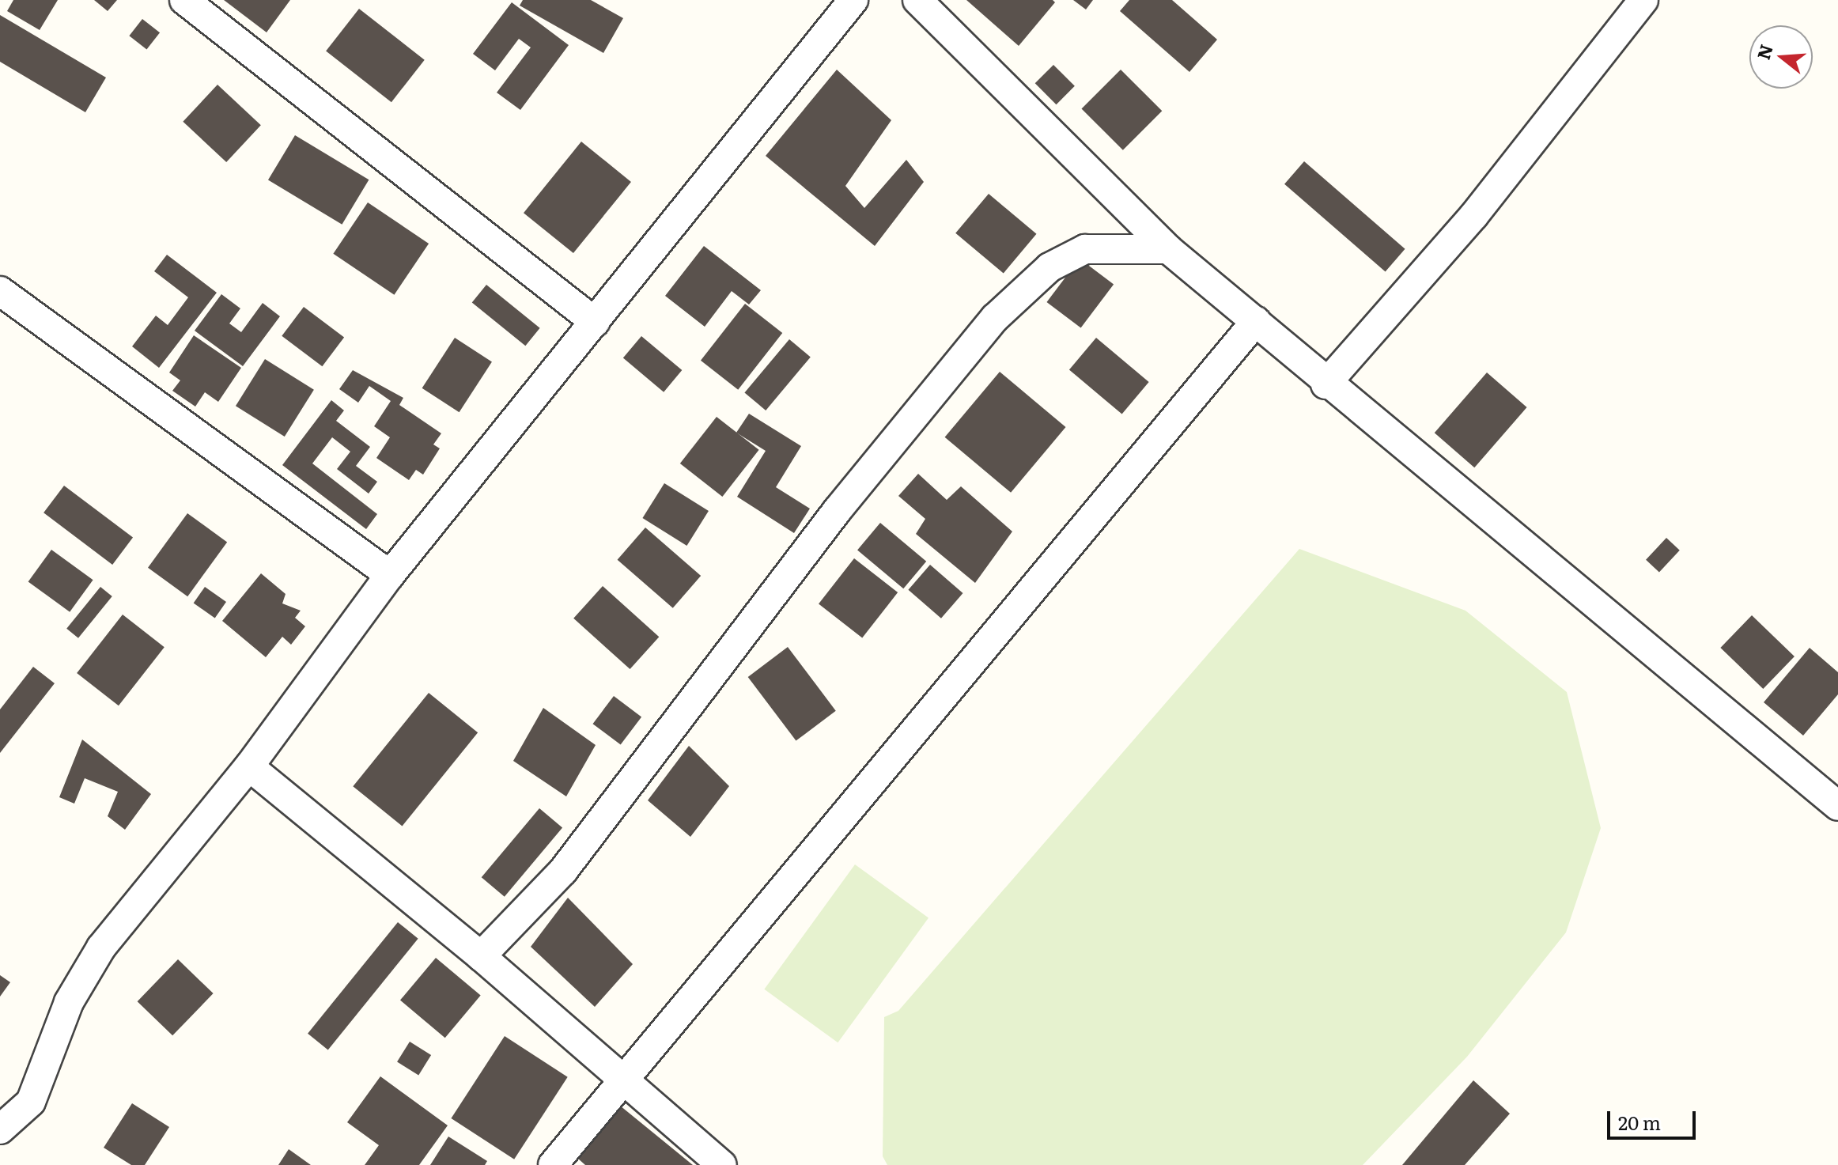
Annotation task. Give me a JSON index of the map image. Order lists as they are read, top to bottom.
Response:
{
  "scale_bar": "20 m",
  "north": "left"
}
